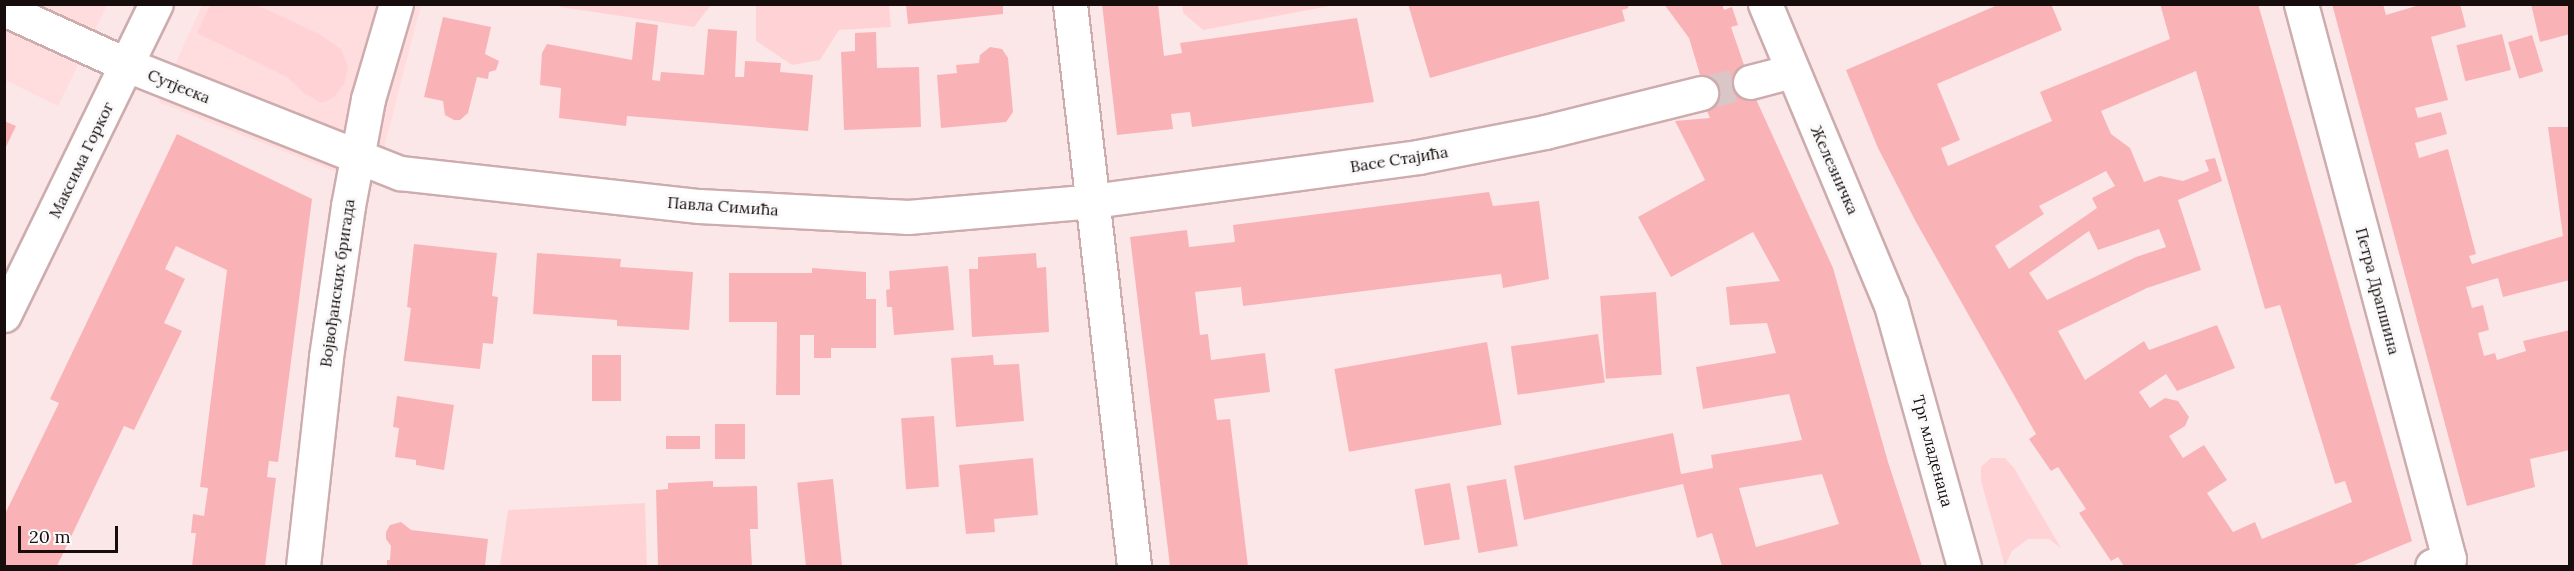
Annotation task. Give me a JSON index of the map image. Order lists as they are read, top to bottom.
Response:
{
  "streets": {
    "street": [
      "Сутјеска",
      "Васе Стајића",
      "Максима Горког",
      "Железничка",
      "Павла Симића",
      "Војвођанских бригада",
      "Петра Драпшина",
      "Трг младенаца"
    ]
  },
  "crossings": [
    ["Сутјеска", "Максима Горког"],
    ["Сутјеска", "Павла Симића"],
    ["Сутјеска", "Војвођанских бригада"],
    ["Васе Стајића", "Павла Симића"],
    ["Железничка", "Трг младенаца"],
    ["Павла Симића", "Војвођанских бригада"]
  ],
  "scale_bar": "20 m"
}
